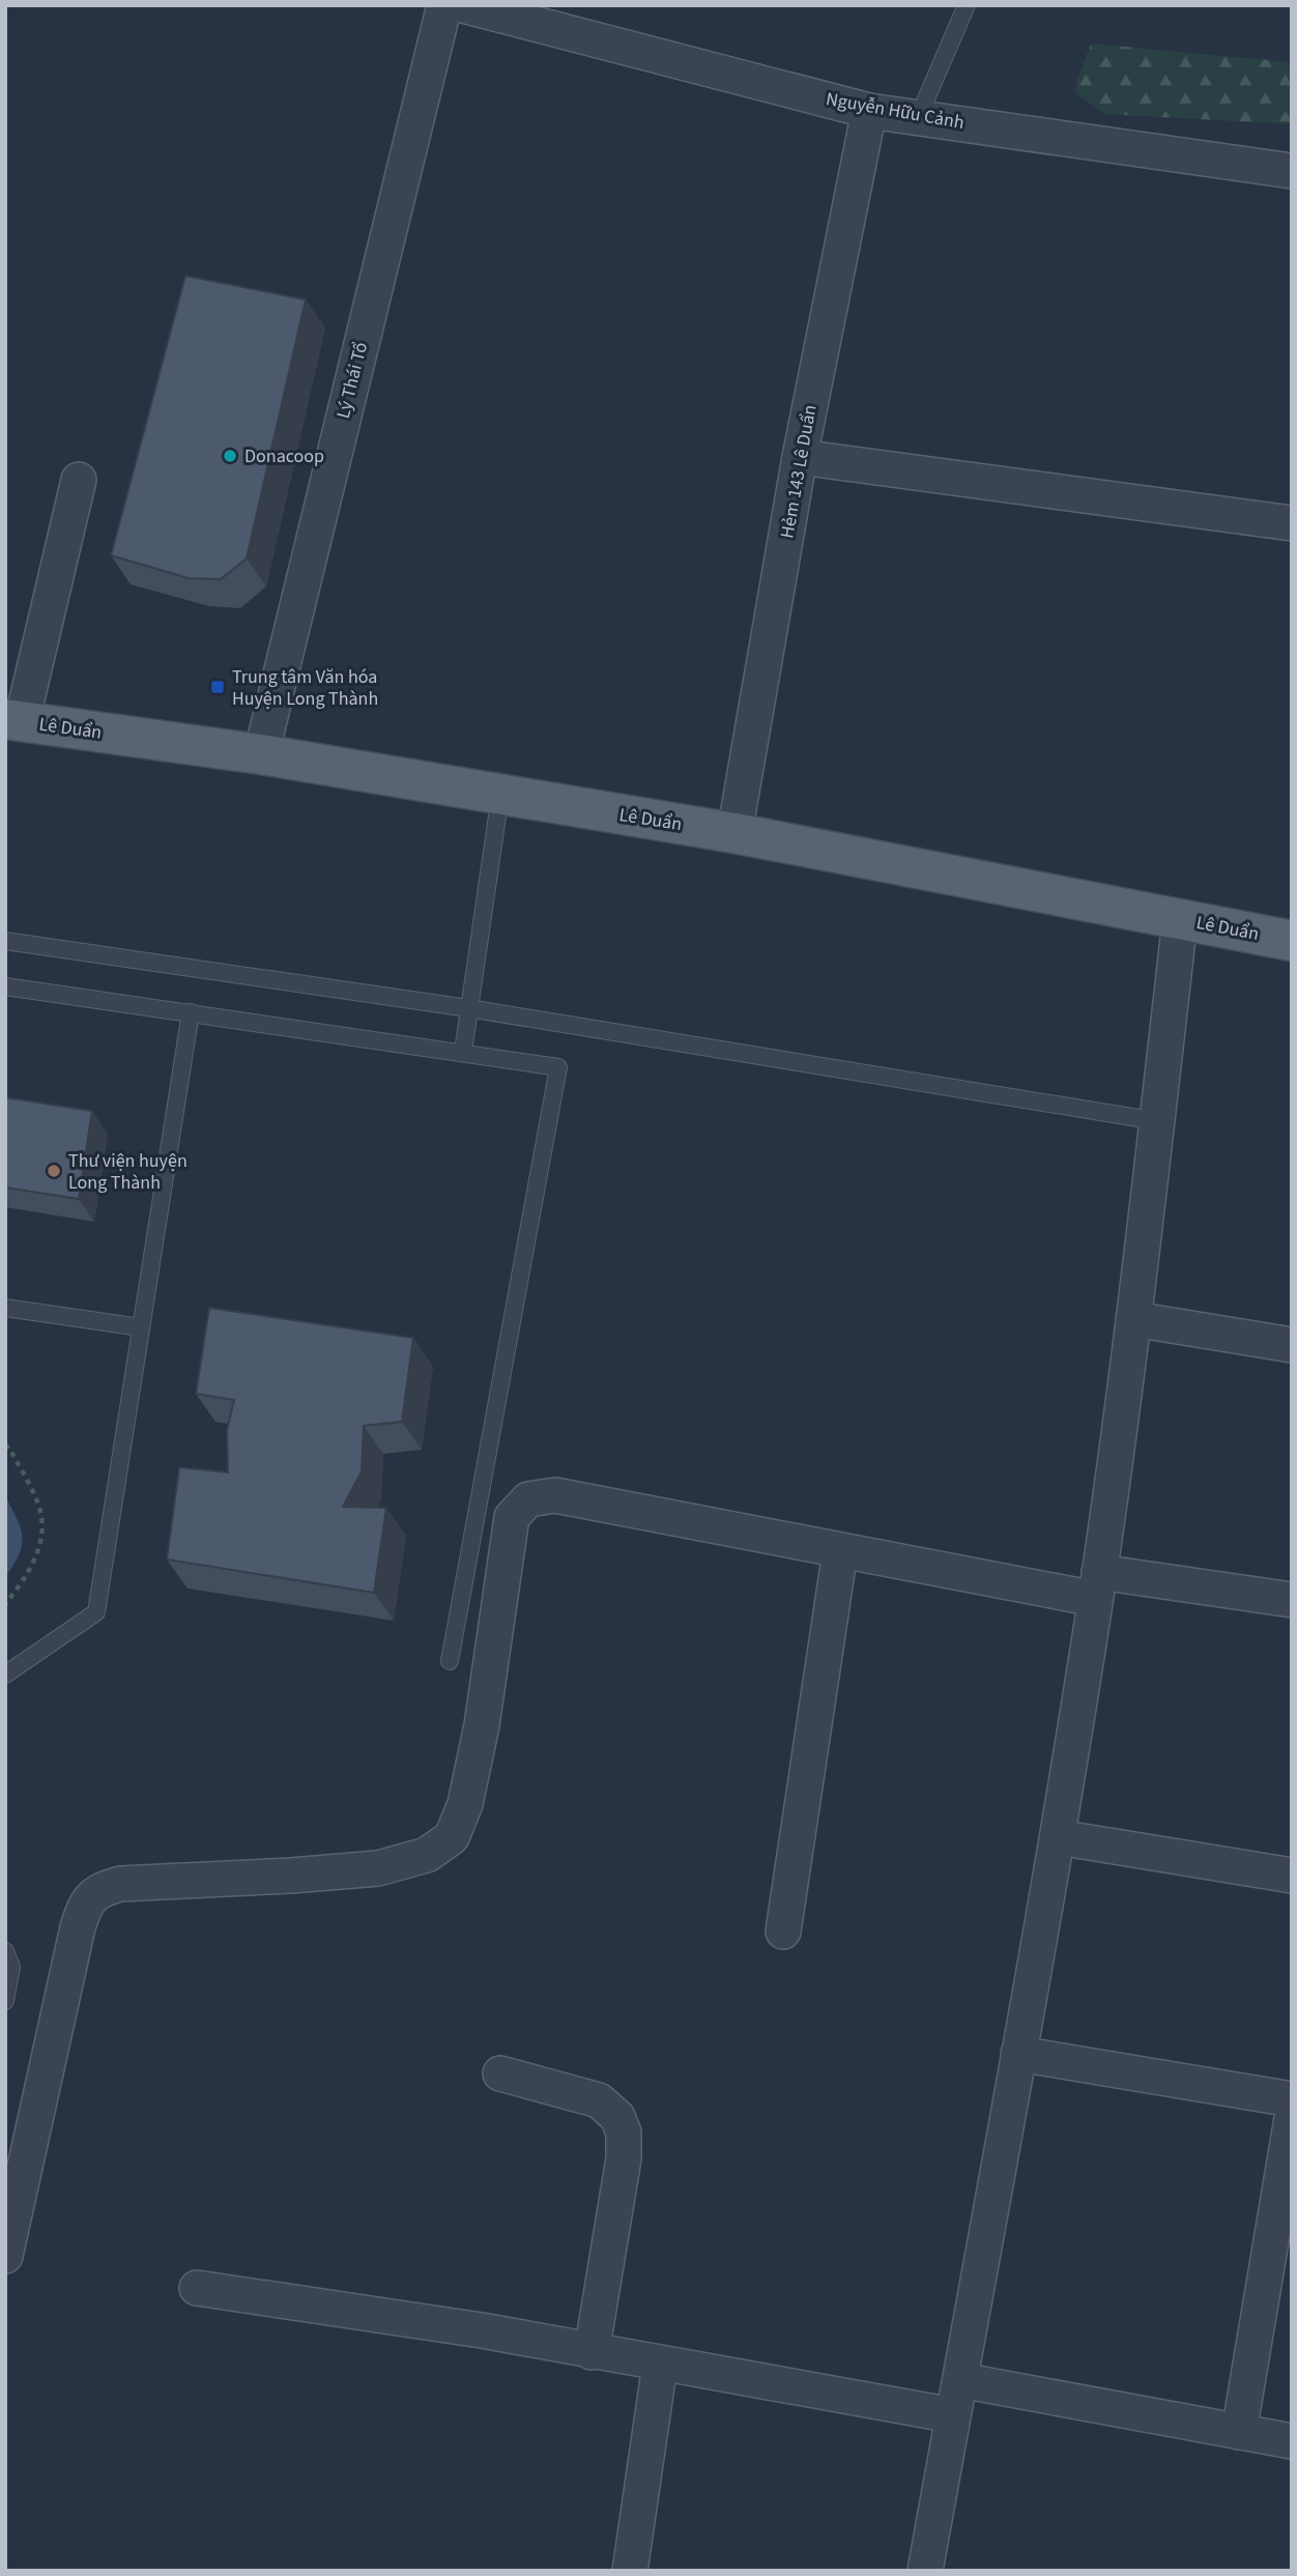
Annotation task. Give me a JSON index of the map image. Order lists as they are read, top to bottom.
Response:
{
  "streets": {
    "main road": ["Lê Duẩn"],
    "street": ["Nguyễn Hữu Cảnh", "Lý Thái Tổ", "Hẻm 143 Lê Duẩn"]
  },
  "crossings": [
    ["Nguyễn Hữu Cảnh", "Hẻm 143 Lê Duẩn"],
    ["Lý Thái Tổ", "Lê Duẩn"],
    ["Hẻm 143 Lê Duẩn", "Lê Duẩn"]
  ],
  "places": {
    "other": ["Donacoop", "Thư viện huyện Long Thành"],
    "transit": ["Trung tâm Văn hóa Huyện Long Thành"]
  }
}
